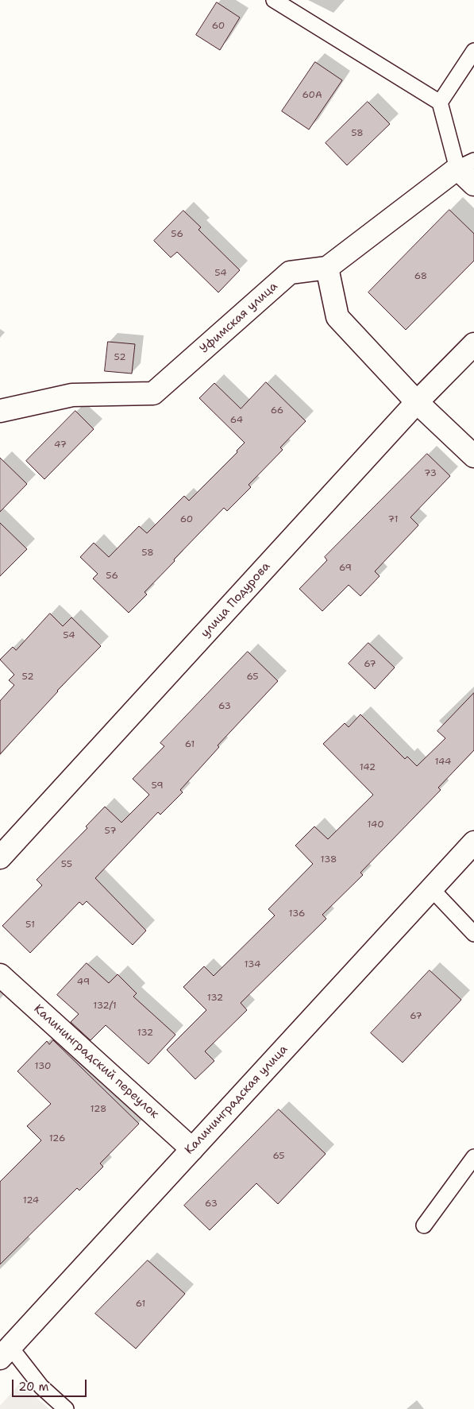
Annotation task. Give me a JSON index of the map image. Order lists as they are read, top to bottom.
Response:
{
  "streets": {
    "street": [
      "Уфимская улица",
      "улица Подурова",
      "Калининградский переулок",
      "Калининградская улица"
    ]
  },
  "crossings": [
    ["Калининградский переулок", "Калининградская улица"]
  ],
  "house_numbers": [
    "60",
    "60А",
    "58",
    "56",
    "54",
    "68",
    "52",
    "66",
    "64",
    "47",
    "73",
    "60",
    "71",
    "58",
    "69",
    "56",
    "54",
    "67",
    "52",
    "65",
    "63",
    "61",
    "144",
    "142",
    "59",
    "140",
    "57",
    "138",
    "55",
    "136",
    "51",
    "134",
    "49",
    "132",
    "132/1",
    "67",
    "132",
    "130",
    "128",
    "126",
    "65",
    "124",
    "63",
    "61"
  ],
  "scale_bar": "20 m"
}
